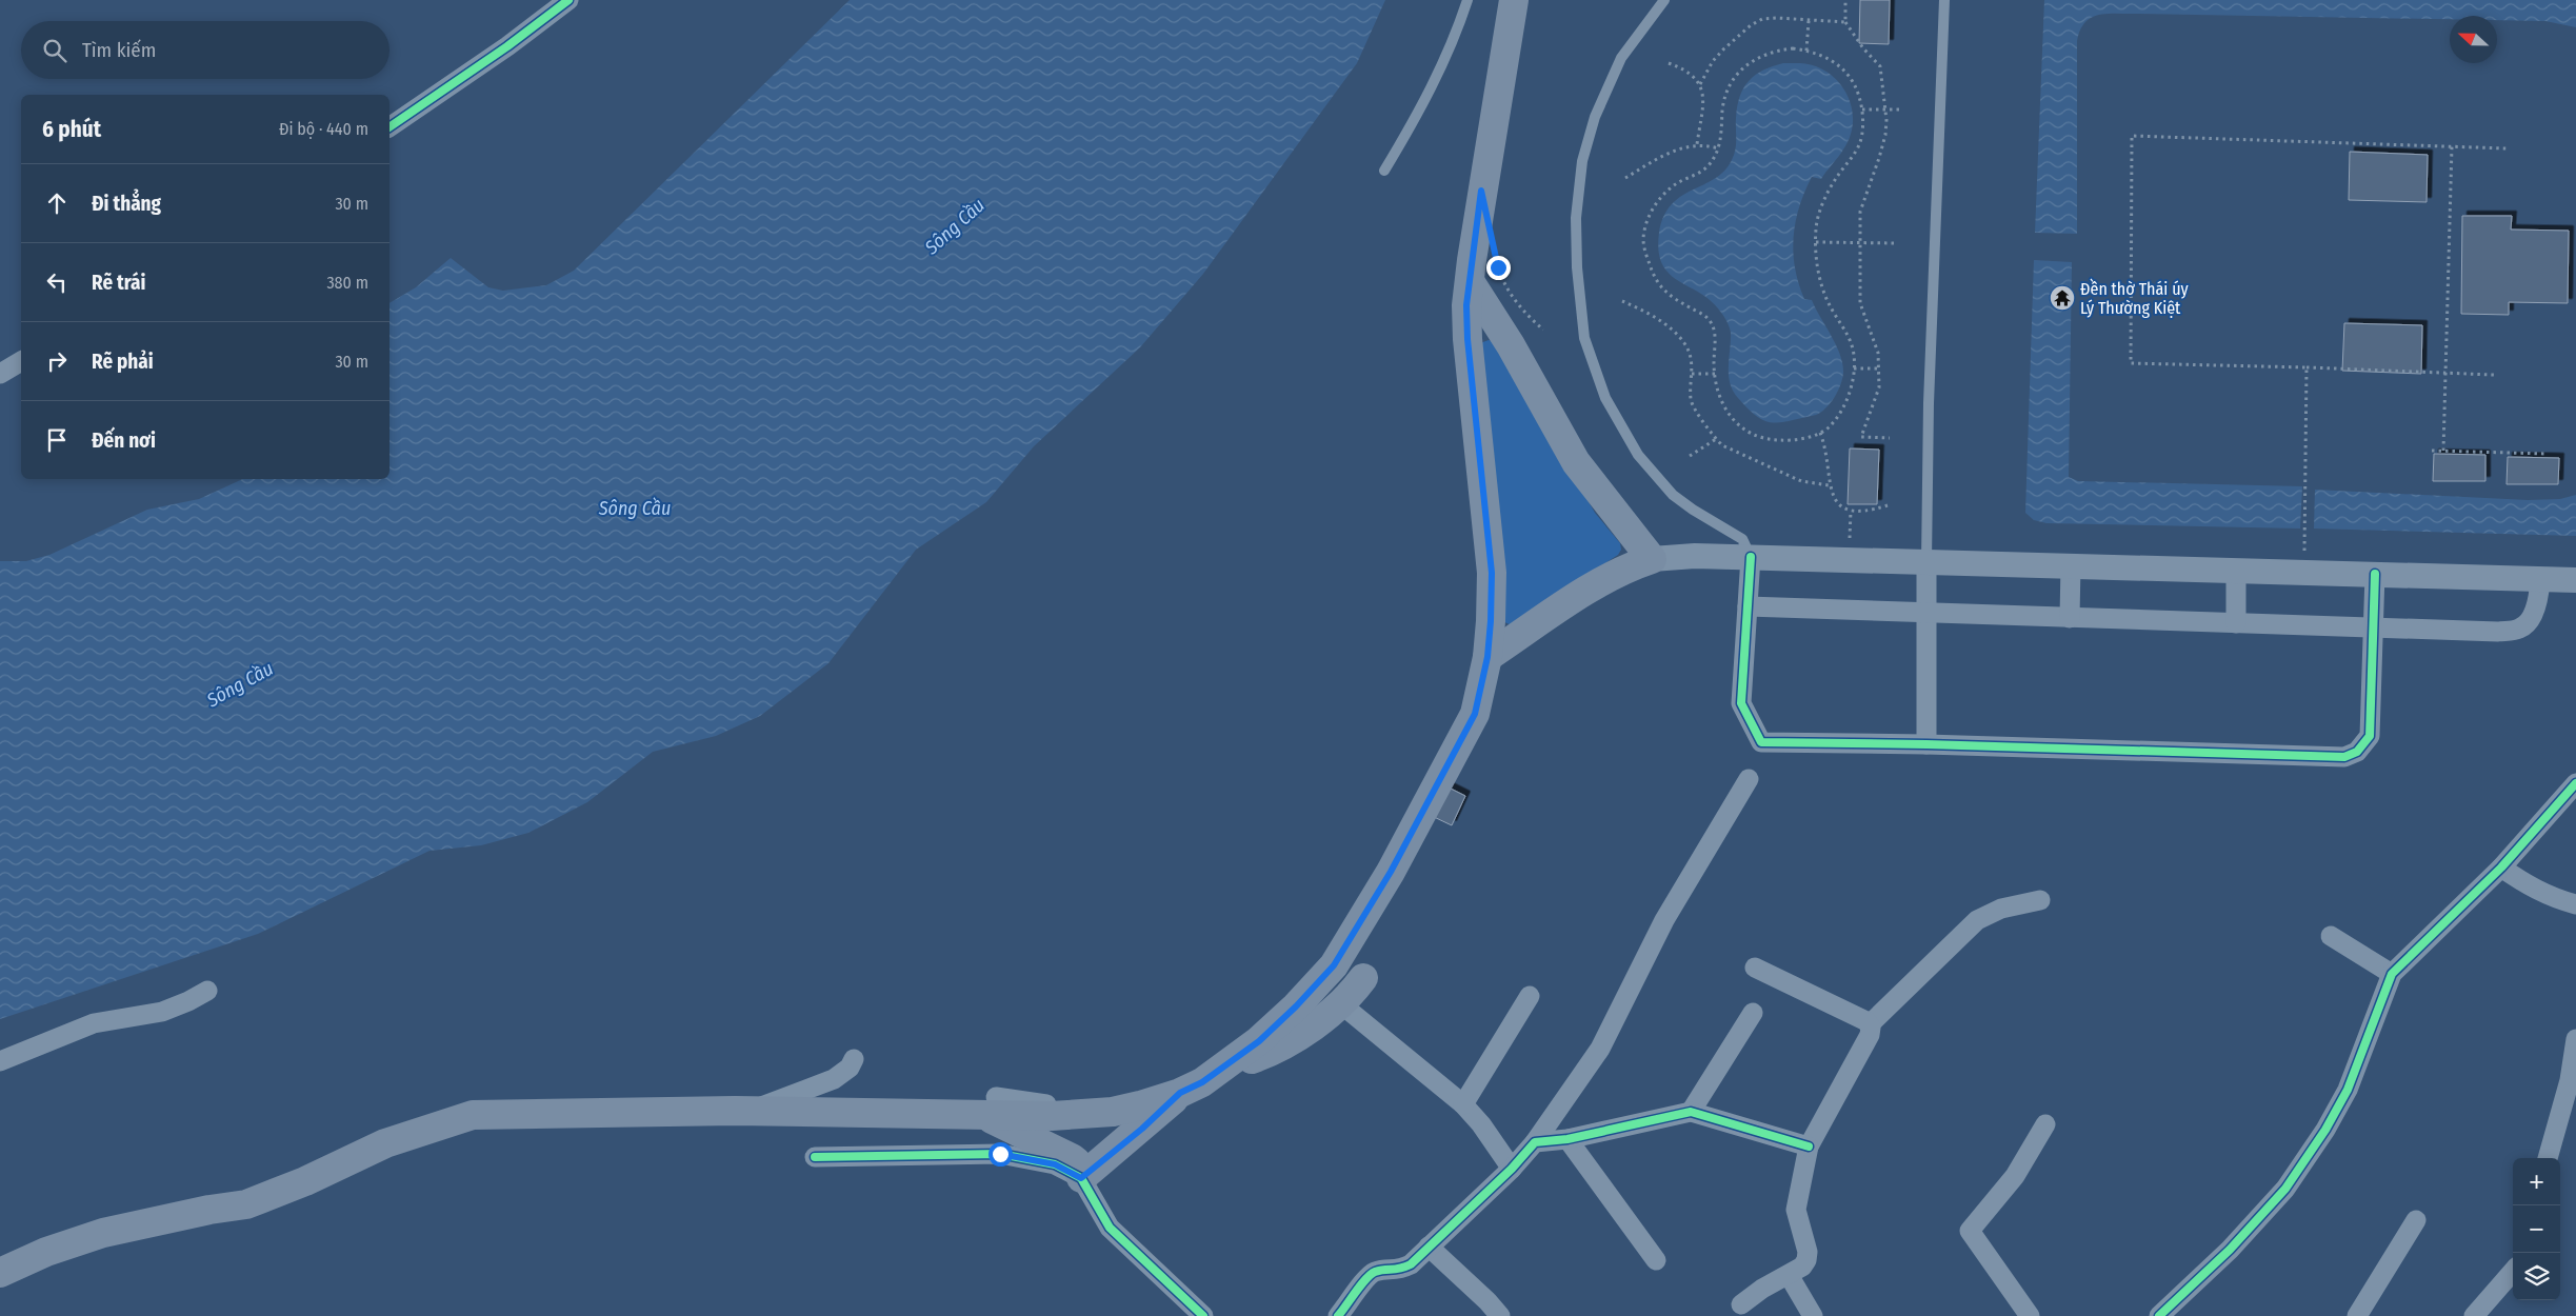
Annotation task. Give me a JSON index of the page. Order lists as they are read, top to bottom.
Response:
{
  "water": ["Sông Cầu"],
  "places": {
    "temple": ["Đền thờ Thái úy Lý Thường Kiệt"]
  },
  "north": "left",
  "page": {
    "search": "Tìm kiếm",
    "heading": ["6 phút", "Đi bộ · 440 m"],
    "list": [
      ["Đi thẳng", "30 m"],
      ["Rẽ trái", "380 m"],
      ["Rẽ phải", "30 m"],
      "Đến nơi"
    ],
    "map_buttons": ["+", "−"]
  }
}
